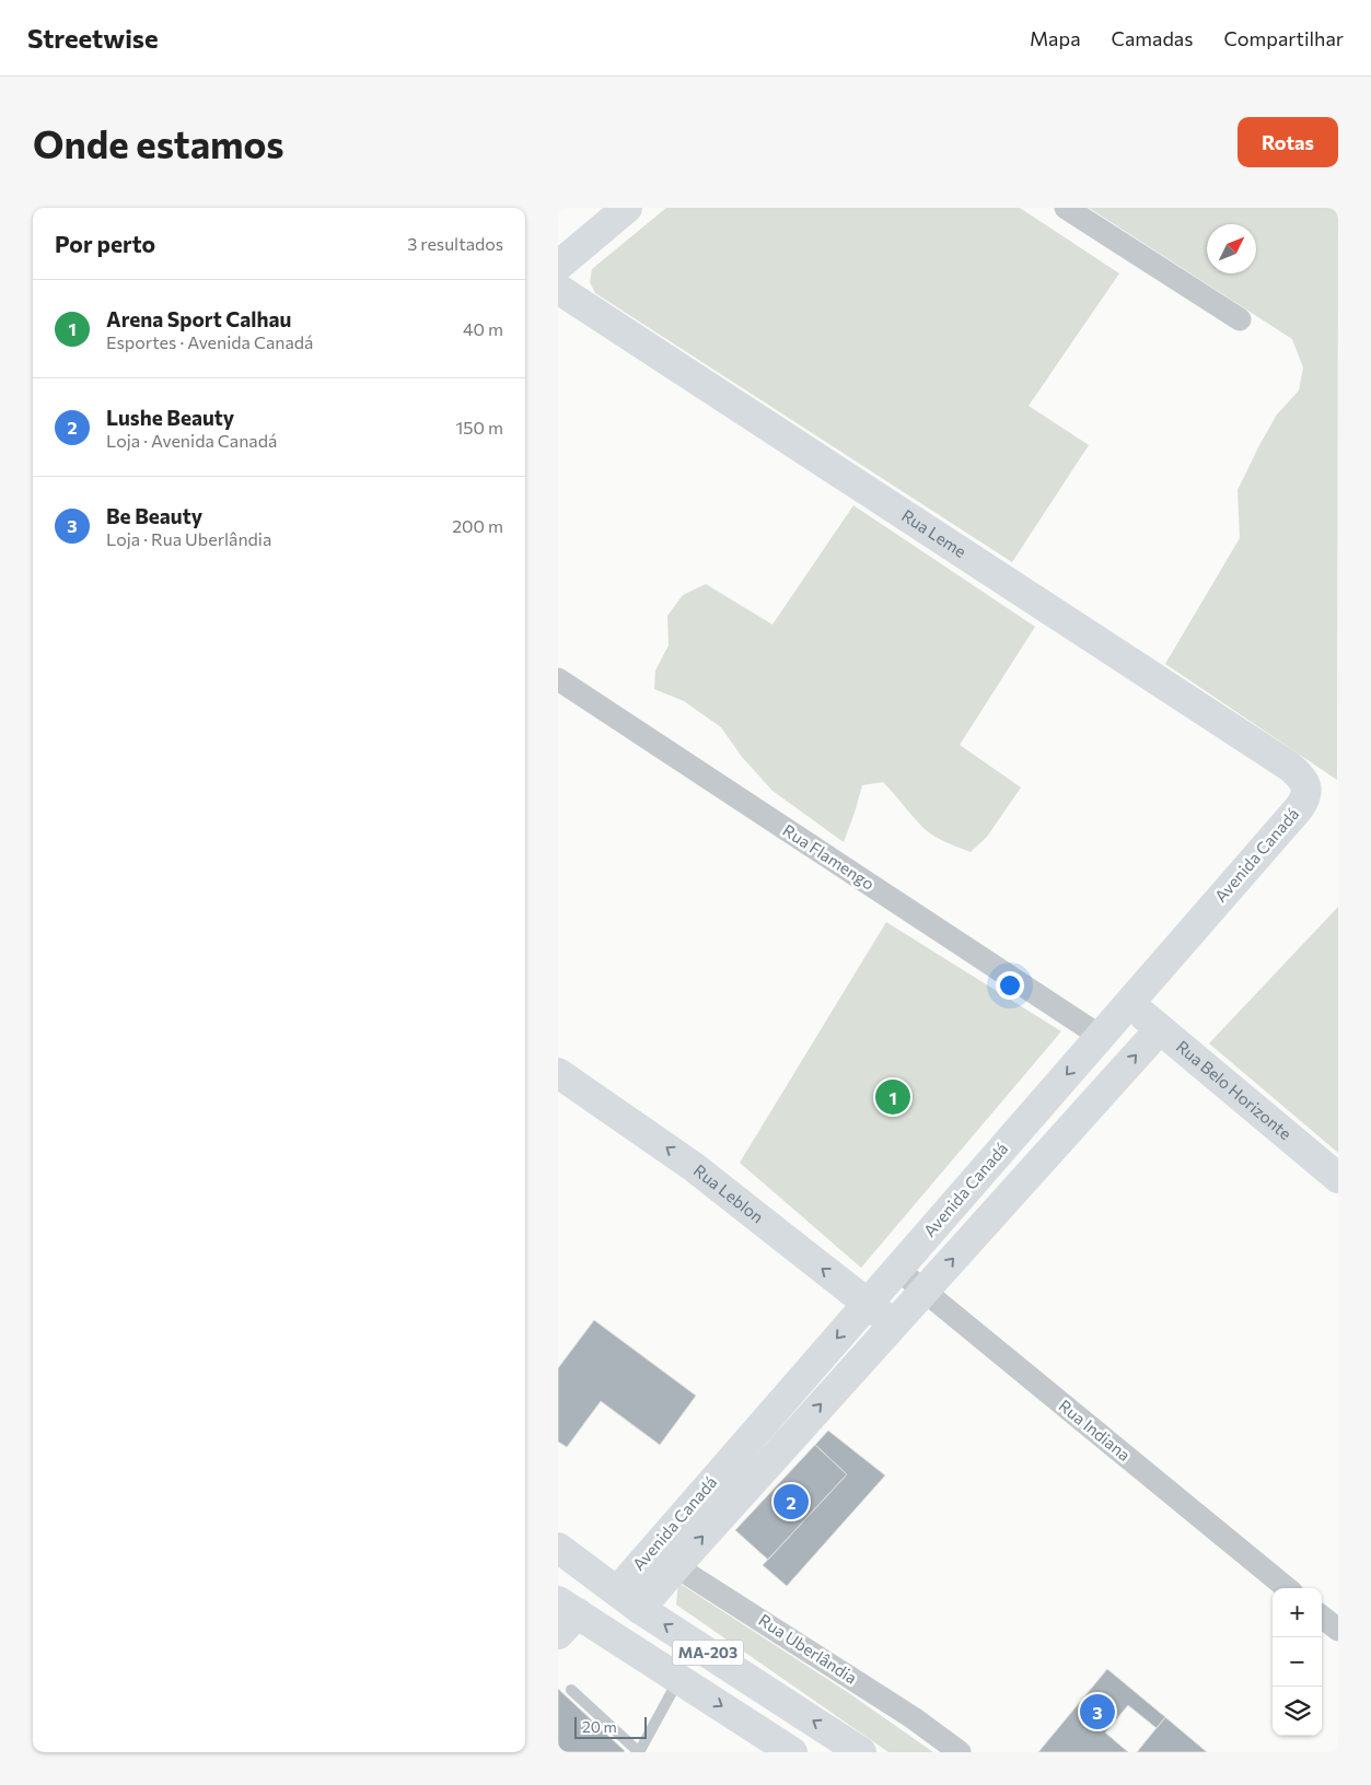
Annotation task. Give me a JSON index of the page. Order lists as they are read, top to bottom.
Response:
{
  "streets": {
    "street": [
      "Rua Leme",
      "Avenida Canadá",
      "Rua Flamengo",
      "Rua Belo Horizonte",
      "Rua Leblon",
      "Rua Indiana",
      "Rua Uberlândia",
      "MA-203"
    ]
  },
  "crossings": [
    ["Rua Leme", "Avenida Canadá"],
    ["Avenida Canadá", "Rua Flamengo"],
    ["Avenida Canadá", "Rua Belo Horizonte"],
    ["Avenida Canadá", "Rua Leblon"],
    ["Avenida Canadá", "Rua Indiana"],
    ["Avenida Canadá", "Rua Uberlândia"],
    ["Avenida Canadá", "MA-203"]
  ],
  "one_way": ["Rua Leblon"],
  "scale_bar": "20 m",
  "north": "top right",
  "page": {
    "header": "Streetwise",
    "nav": ["Mapa", "Camadas", "Compartilhar"],
    "buttons": "Rotas",
    "title": "Onde estamos",
    "heading": ["Por perto", "3 resultados"],
    "list": [
      {
        "mark": "1",
        "name": "Arena Sport Calhau",
        "note": "Esportes · Avenida Canadá",
        "value": "40 m"
      },
      {
        "mark": "2",
        "name": "Lushe Beauty",
        "note": "Loja · Avenida Canadá",
        "value": "150 m"
      },
      {
        "mark": "3",
        "name": "Be Beauty",
        "note": "Loja · Rua Uberlândia",
        "value": "200 m"
      }
    ],
    "pins": ["1", "2", "3"],
    "map_buttons": ["+", "−"],
    "scale": "20 m"
  }
}
